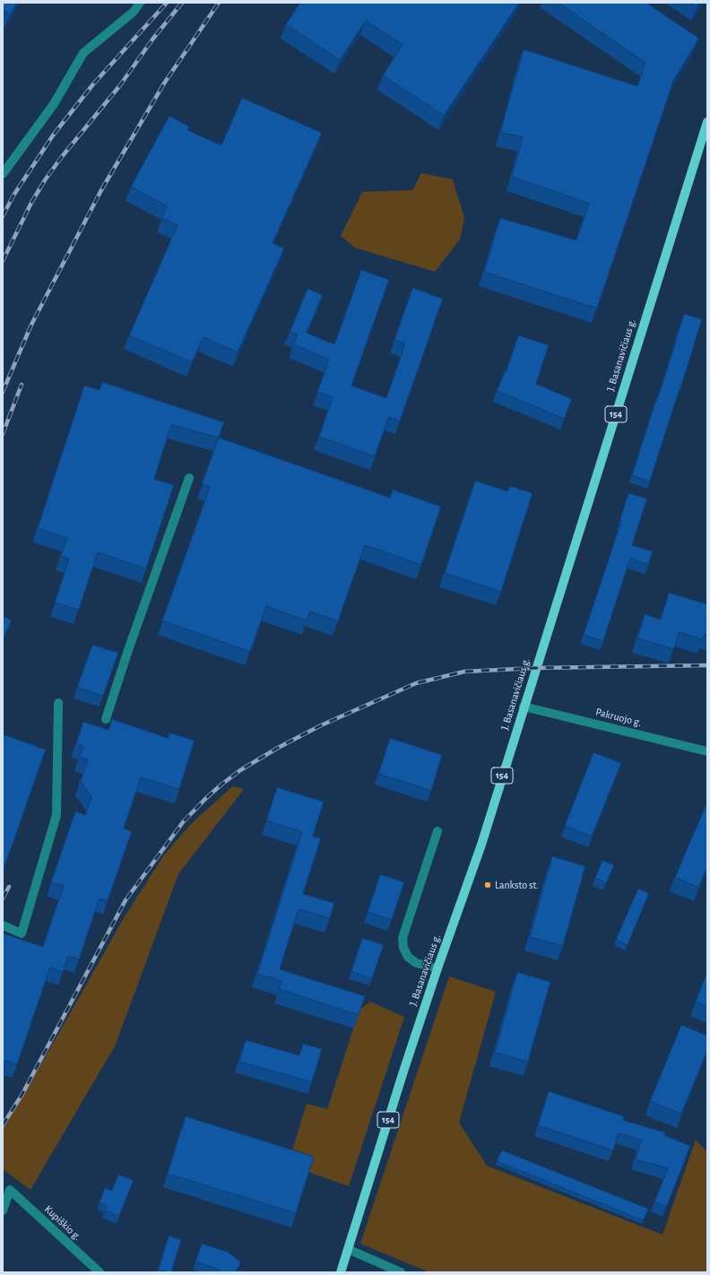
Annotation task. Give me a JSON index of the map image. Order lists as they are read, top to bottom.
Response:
{
  "streets": {
    "main road": ["J. Basanavičiaus g.", "154"],
    "street": ["Pakruojo g.", "Kupiškio g."]
  },
  "crossings": [
    ["J. Basanavičiaus g.", "Pakruojo g."]
  ],
  "places": ["Lanksto st."]
}
